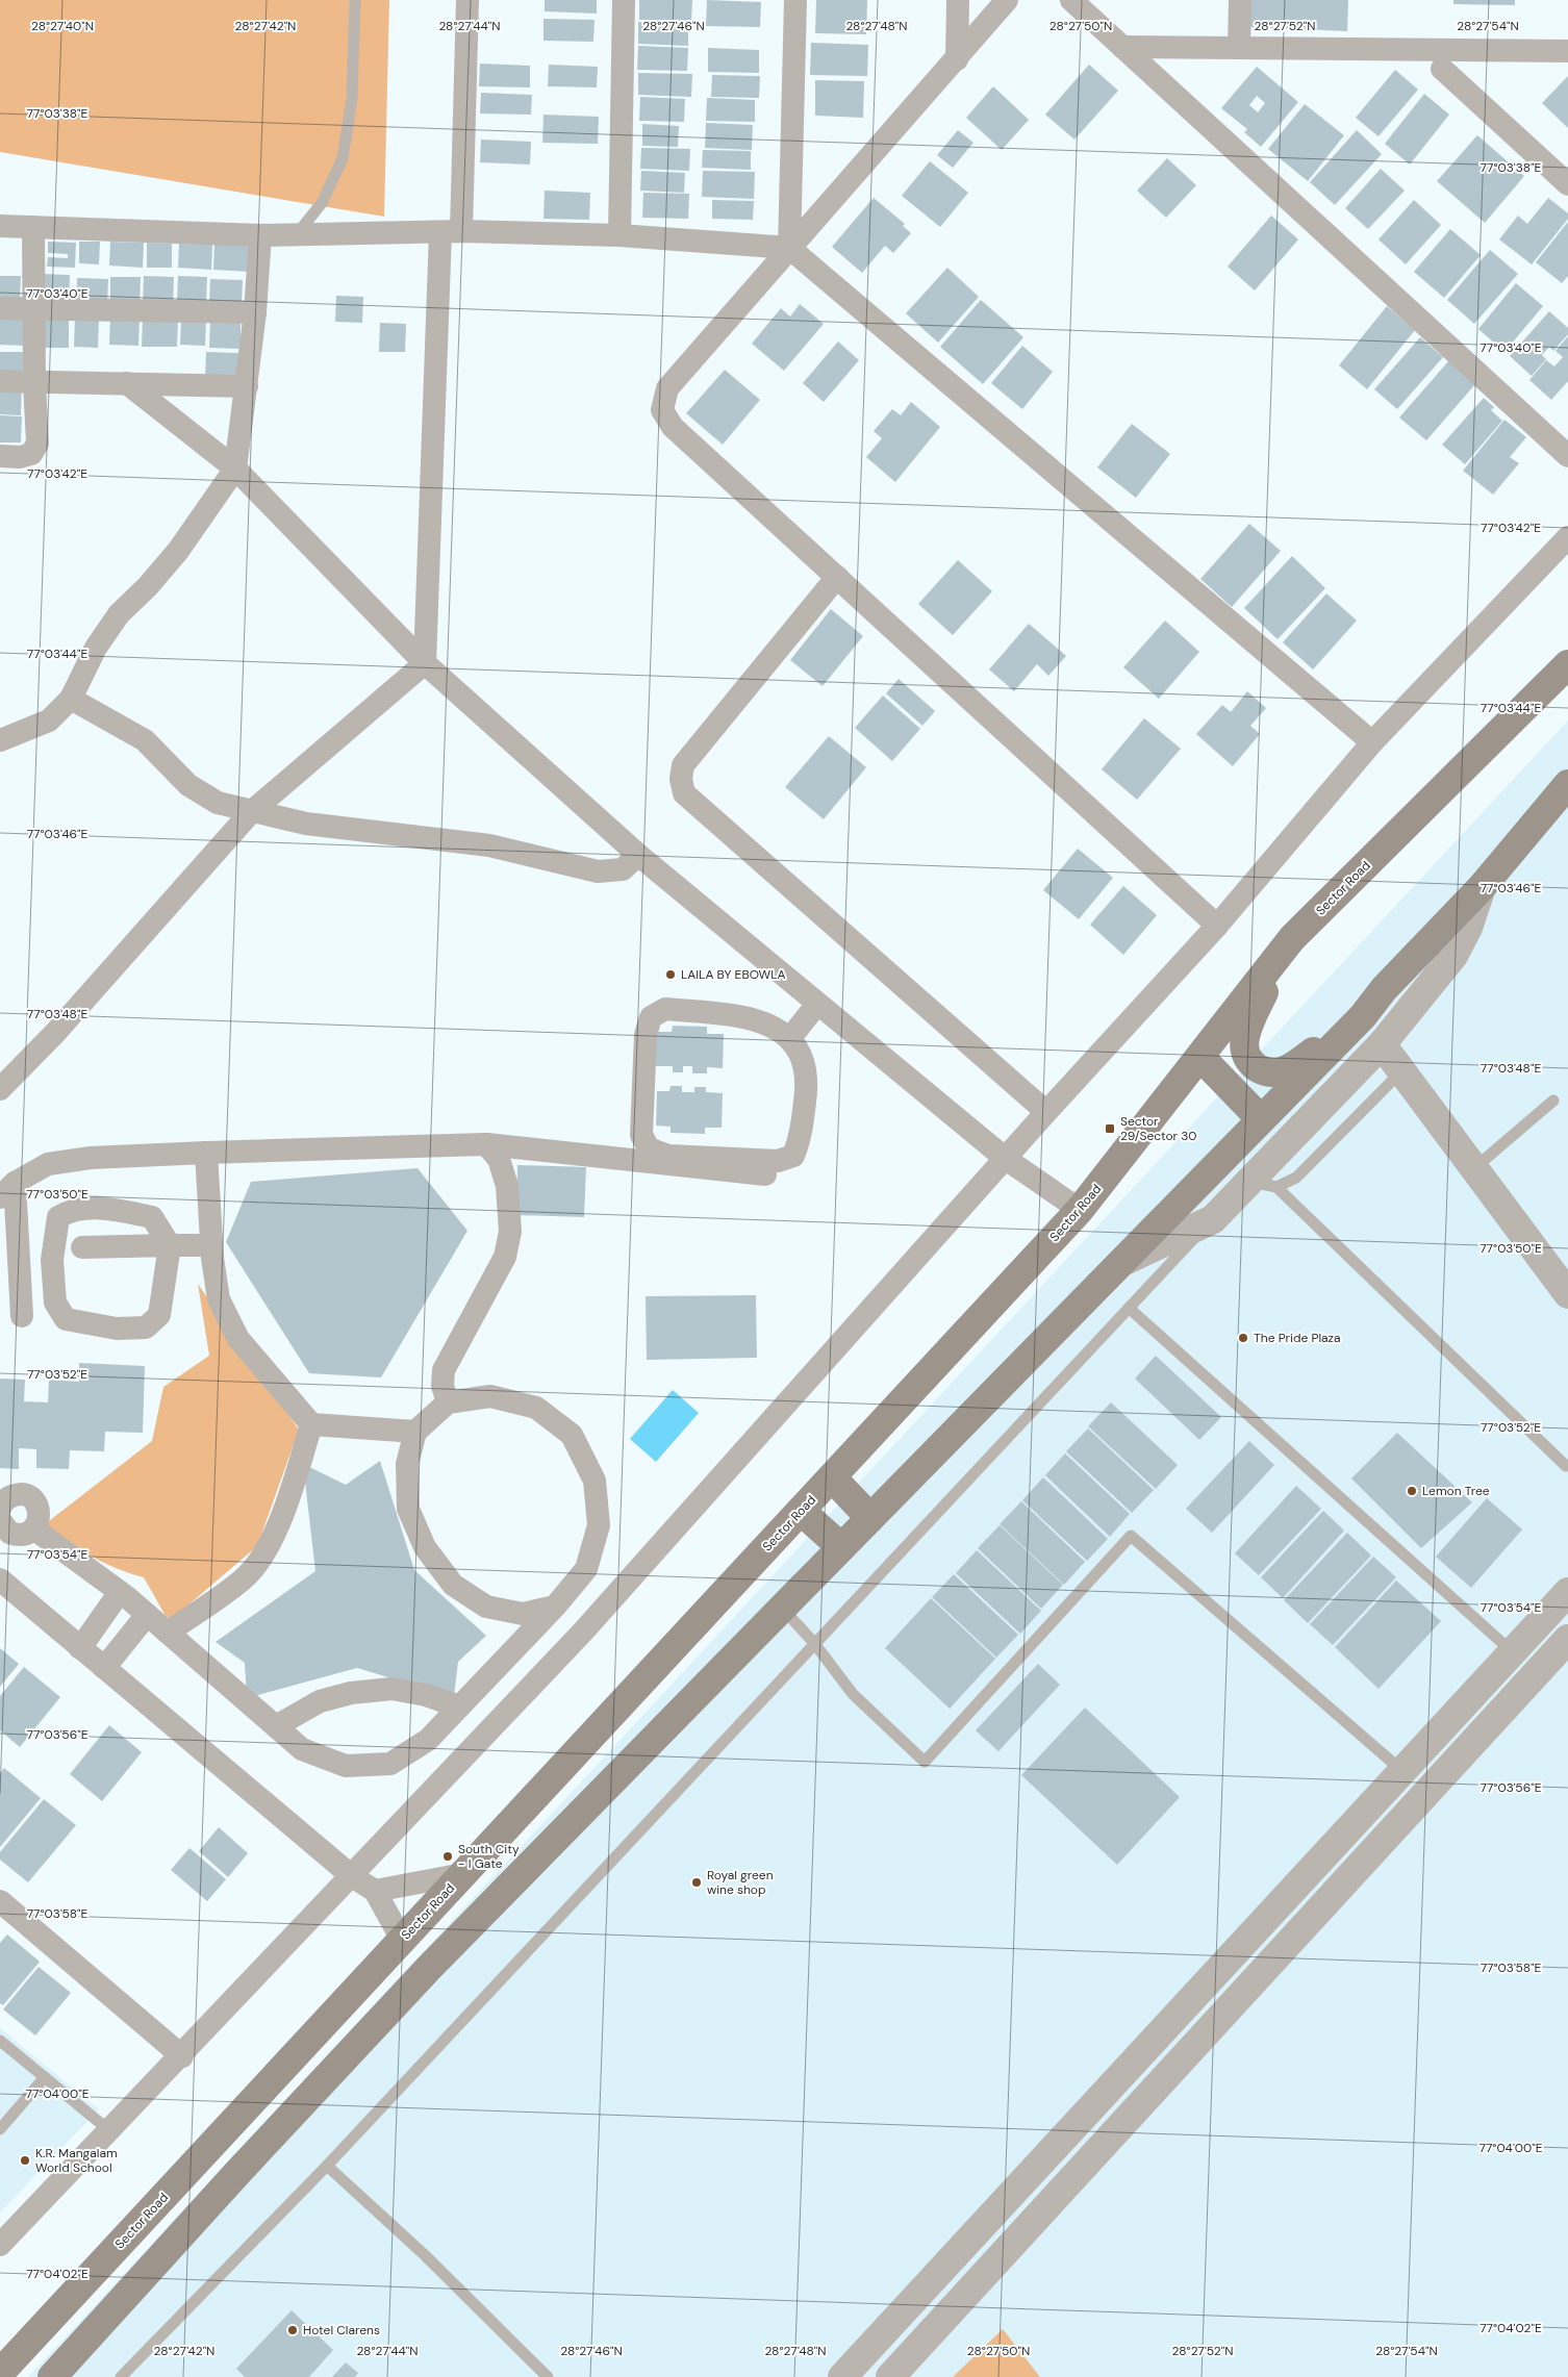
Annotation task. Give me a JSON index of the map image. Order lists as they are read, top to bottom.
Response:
{
  "streets": {
    "main road": ["Sector Road"]
  },
  "places": {
    "other": [
      "LAILA BY EBOWLA",
      "The Pride Plaza",
      "Lemon Tree",
      "South City - I Gate",
      "Royal green wine shop",
      "K.R. Mangalam World School",
      "Hotel Clarens"
    ],
    "transit": ["Sector 29/Sector 30"]
  },
  "coordinates": [
    "28°27'40\"N",
    "28°27'42\"N",
    "28°27'44\"N",
    "28°27'46\"N",
    "28°27'48\"N",
    "28°27'50\"N",
    "28°27'52\"N",
    "28°27'54\"N",
    "77°03'38\"E",
    "77°03'40\"E",
    "77°03'42\"E",
    "77°03'44\"E",
    "77°03'46\"E",
    "77°03'48\"E",
    "77°03'50\"E",
    "77°03'52\"E",
    "77°03'54\"E",
    "77°03'56\"E",
    "77°03'58\"E",
    "77°04'00\"E",
    "77°04'02\"E"
  ]
}
